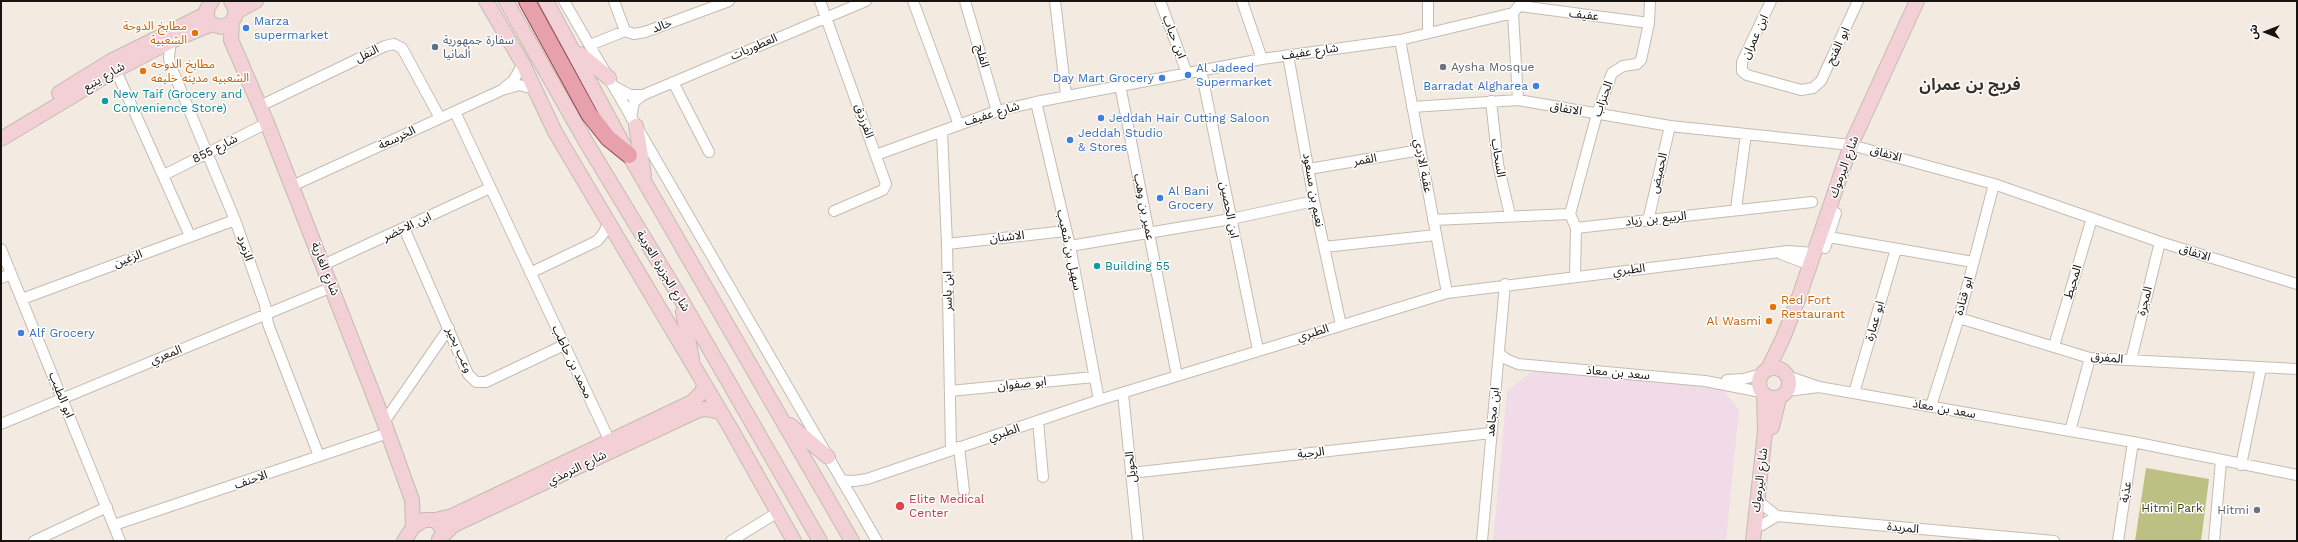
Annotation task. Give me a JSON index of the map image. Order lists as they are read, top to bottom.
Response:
{
  "streets": {
    "street": [
      "عفيف",
      "خالد",
      "ابن حباب",
      "ابن عمران",
      "ابو الفتح",
      "العطوريات",
      "شارع عفيف",
      "النفل",
      "الفلج",
      "شارع ينبع",
      "الحنزاب",
      "الاتفاق",
      "الفرزدق",
      "الخرسعة",
      "شارع 855",
      "السحاب",
      "القمر",
      "عقبة الازدي",
      "شارع اليرموك",
      "الحميض",
      "نعيم بن مسعود",
      "عمير بن وهب",
      "ابن الحصين",
      "الربيع بن زياد",
      "ابن الاخضر",
      "الاشنان",
      "الزمرد",
      "سهيل بن شعيب",
      "الزغين",
      "شارع الغارية",
      "الطبري",
      "شارع الجزيرة العربية",
      "المحيط",
      "ابن ياسر",
      "ابو قتادة",
      "المجرة",
      "ابو عمارة",
      "وعب بحير",
      "المعري",
      "المفرق",
      "محمد بن حاطب",
      "سعد بن معاذ",
      "ابو صفوان",
      "ابو الطيب",
      "ابن مجاهد",
      "الرحبة",
      "الحويل",
      "شارع الترمذي",
      "الاحنف",
      "عذبة",
      "المريدة"
    ]
  },
  "crossings": [
    ["عفيف", "شارع عفيف"],
    ["عفيف", "الحنزاب"],
    ["ابن حباب", "شارع عفيف"],
    ["ابن عمران", "ابو الفتح"],
    ["العطوريات", "الفرزدق"],
    ["شارع عفيف", "الفلج"],
    ["شارع عفيف", "الفرزدق"],
    ["شارع عفيف", "عقبة الازدي"],
    ["شارع عفيف", "نعيم بن مسعود"],
    ["شارع عفيف", "عمير بن وهب"],
    ["شارع عفيف", "ابن الحصين"],
    ["شارع عفيف", "سهيل بن شعيب"],
    ["شارع عفيف", "ابن ياسر"],
    ["النفل", "الخرسعة"],
    ["النفل", "شارع الغارية"],
    ["شارع ينبع", "الزمرد"],
    ["شارع ينبع", "شارع الغارية"],
    ["الحنزاب", "الاتفاق"],
    ["الاتفاق", "السحاب"],
    ["الاتفاق", "عقبة الازدي"],
    ["الاتفاق", "شارع اليرموك"],
    ["الاتفاق", "الحميض"],
    ["الاتفاق", "المحيط"],
    ["الاتفاق", "ابو قتادة"],
    ["الاتفاق", "المجرة"],
    ["الخرسعة", "شارع الغارية"],
    ["الخرسعة", "شارع الجزيرة العربية"],
    ["الخرسعة", "محمد بن حاطب"],
    ["شارع 855", "الزمرد"],
    ["شارع 855", "شارع الغارية"],
    ["القمر", "عقبة الازدي"],
    ["القمر", "نعيم بن مسعود"],
    ["عقبة الازدي", "الطبري"],
    ["شارع اليرموك", "الطبري"],
    ["شارع اليرموك", "سعد بن معاذ"],
    ["الحميض", "الربيع بن زياد"],
    ["نعيم بن مسعود", "الطبري"],
    ["عمير بن وهب", "الطبري"],
    ["ابن الحصين", "الطبري"],
    ["ابن الاخضر", "شارع الغارية"],
    ["ابن الاخضر", "وعب بحير"],
    ["ابن الاخضر", "محمد بن حاطب"],
    ["الاشنان", "سهيل بن شعيب"],
    ["الاشنان", "ابن ياسر"],
    ["الزمرد", "الزغين"],
    ["الزمرد", "المعري"],
    ["الزمرد", "الاحنف"],
    ["سهيل بن شعيب", "الطبري"],
    ["سهيل بن شعيب", "ابو صفوان"],
    ["الزغين", "ابو الطيب"],
    ["شارع الغارية", "المعري"],
    ["شارع الغارية", "شارع الترمذي"],
    ["شارع الغارية", "الاحنف"],
    ["الطبري", "ابن ياسر"],
    ["الطبري", "ابن مجاهد"],
    ["الطبري", "الحويل"],
    ["شارع الجزيرة العربية", "شارع الترمذي"],
    ["المحيط", "المفرق"],
    ["ابن ياسر", "ابو صفوان"],
    ["ابو قتادة", "المفرق"],
    ["ابو قتادة", "سعد بن معاذ"],
    ["المجرة", "المفرق"],
    ["ابو عمارة", "سعد بن معاذ"],
    ["وعب بحير", "محمد بن حاطب"],
    ["المعري", "ابو الطيب"],
    ["محمد بن حاطب", "شارع الترمذي"],
    ["سعد بن معاذ", "ابن مجاهد"],
    ["سعد بن معاذ", "عذبة"],
    ["ابو الطيب", "الاحنف"],
    ["ابن مجاهد", "الرحبة"],
    ["الرحبة", "الحويل"]
  ],
  "districts": ["فريج بن عمران"],
  "parks": ["Hitmi Park"],
  "places": [
    "Marza supermarket",
    "مطابخ الدوحة الشعبية",
    "سفارة جمهورية ألمانيا",
    "Aysha Mosque",
    "مطابخ الدوحه الشعبيه مدينه خليفه",
    "Al Jadeed Supermarket",
    "Day Mart Grocery",
    "Barradat Algharea",
    "New Taif (Grocery and Convenience Store)",
    "Jeddah Hair Cutting Saloon",
    "Jeddah Studio & Stores",
    "Al Bani Grocery",
    "Building 55",
    "Red Fort Restaurant",
    "Al Wasmi",
    "Alf Grocery",
    "Elite Medical Center",
    "Hitmi"
  ],
  "north": "left"
}
